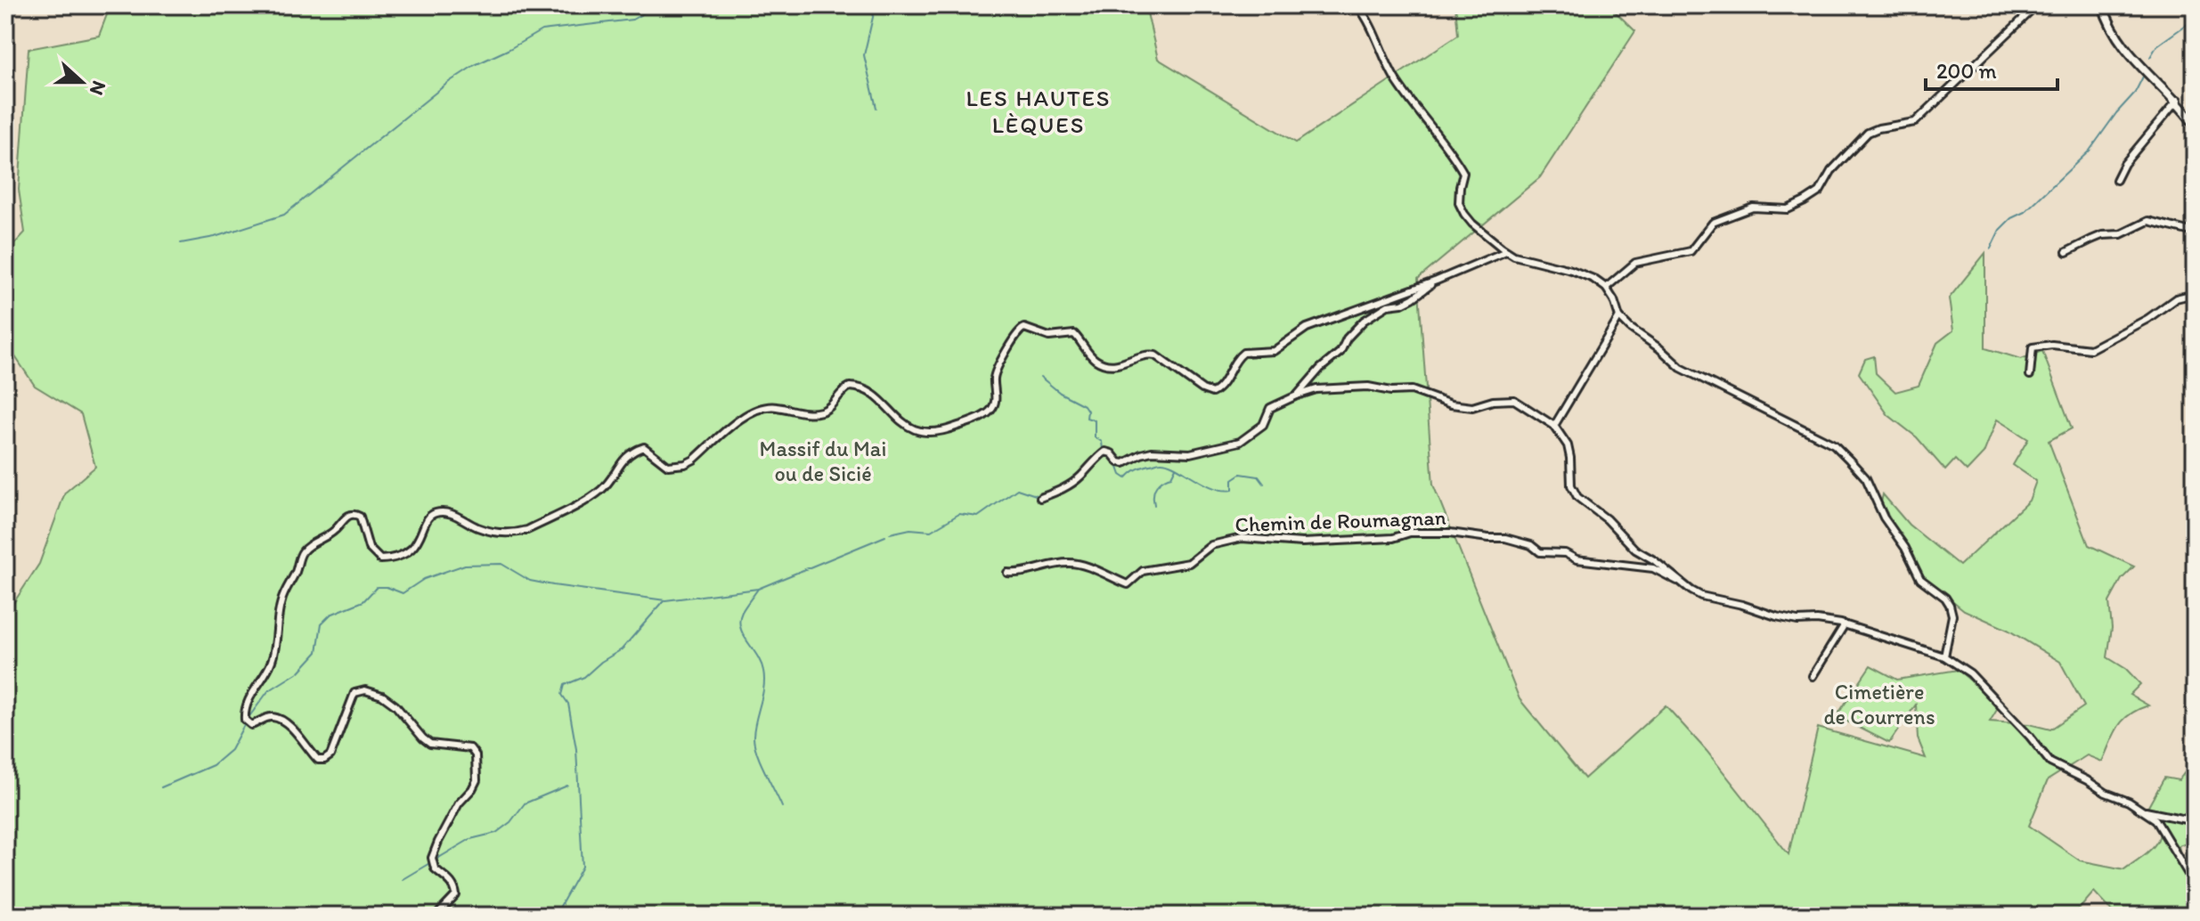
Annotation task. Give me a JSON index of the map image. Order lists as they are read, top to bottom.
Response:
{
  "streets": {
    "street": ["Chemin de Roumagnan"]
  },
  "districts": ["LES HAUTES LÈQUES"],
  "parks": ["Massif du Mai ou de Sicié", "Cimetière de Courrens"],
  "scale_bar": "200 m",
  "north": "right"
}
